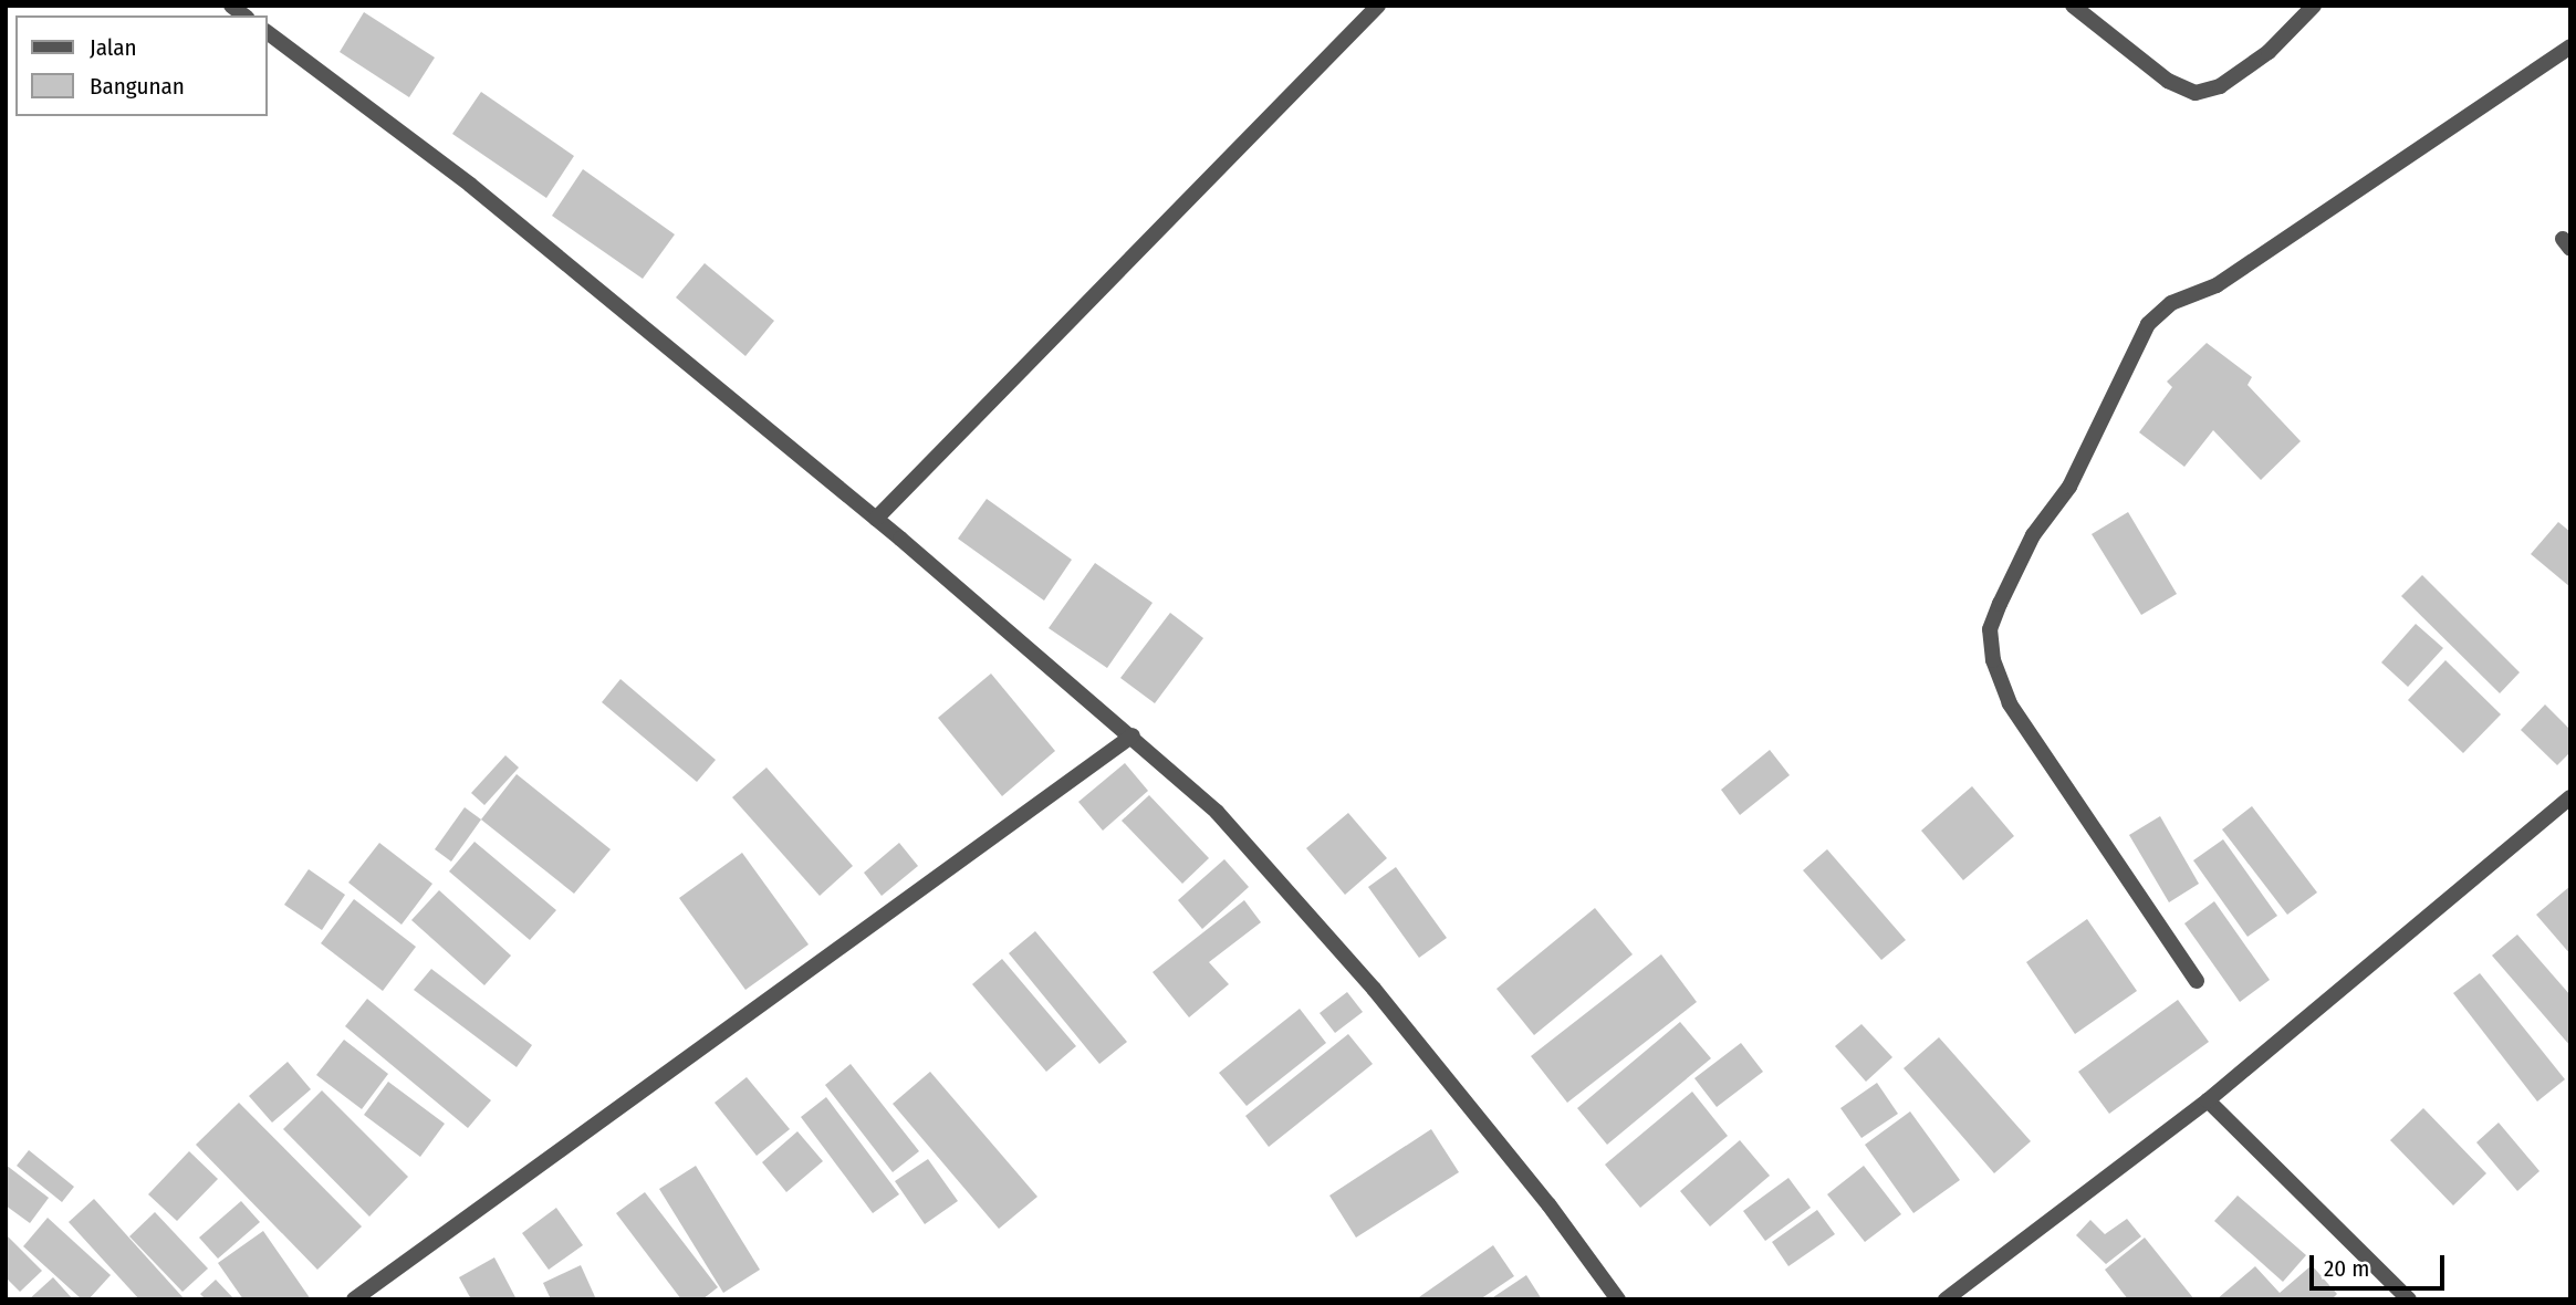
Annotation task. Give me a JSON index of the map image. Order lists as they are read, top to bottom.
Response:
{
  "legend": ["Jalan", "Bangunan"],
  "scale_bar": "20 m"
}
